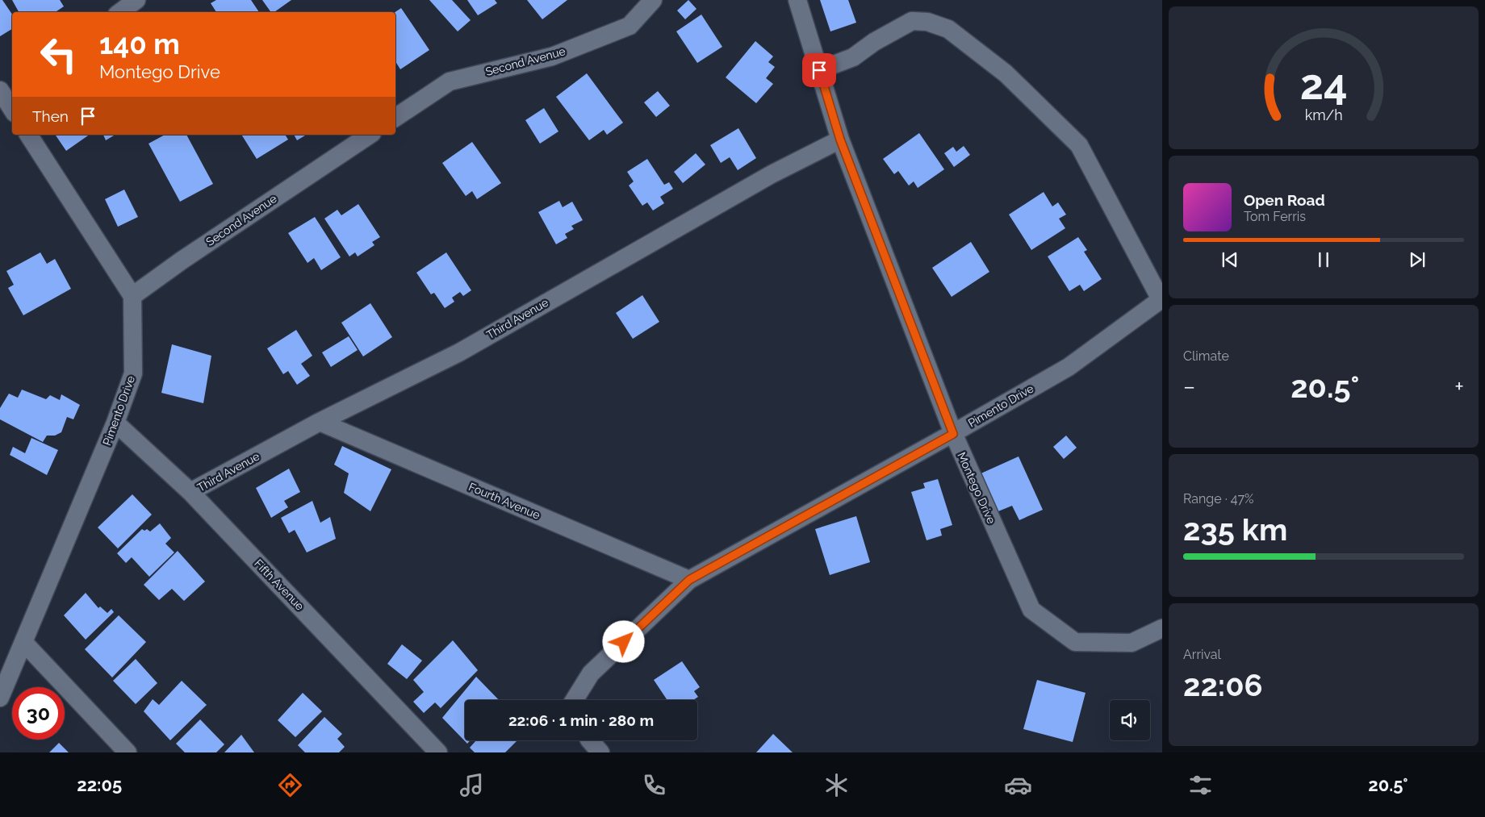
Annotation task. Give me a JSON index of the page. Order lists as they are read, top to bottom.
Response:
{
  "streets": {
    "street": [
      "Second Avenue",
      "Third Avenue",
      "Pimento Drive",
      "Montego Drive",
      "Fourth Avenue",
      "Fifth Avenue"
    ]
  },
  "crossings": [
    ["Second Avenue", "Pimento Drive"],
    ["Third Avenue", "Montego Drive"],
    ["Third Avenue", "Fourth Avenue"],
    ["Third Avenue", "Fifth Avenue"],
    ["Pimento Drive", "Montego Drive"],
    ["Pimento Drive", "Fourth Avenue"],
    ["Pimento Drive", "Fifth Avenue"]
  ],
  "page": {
    "turn": ["140 m", "Montego Drive"],
    "then": "Then",
    "song": ["Open Road", "Tom Ferris"],
    "tile": [
      "Climate",
      ["Range · 47%", "235 km"],
      ["Arrival", "22:06"]
    ],
    "heat": ["−", "20.5°", "+"],
    "limit": "30",
    "trip": "22:06 · 1 min · 280 m",
    "tabs": ["22:05", "20.5°"],
    "gauge": ["24", "km/h"]
  }
}
